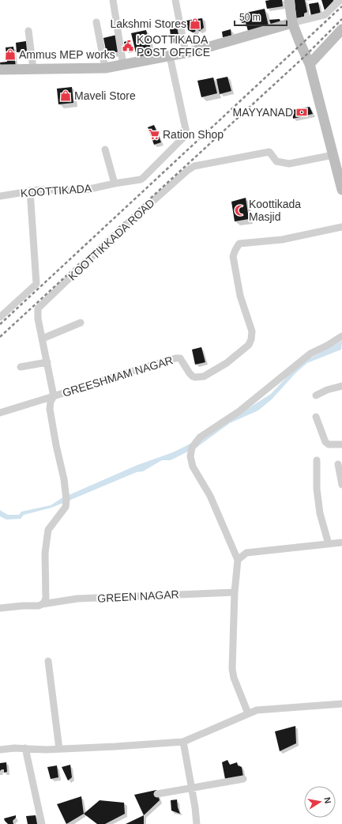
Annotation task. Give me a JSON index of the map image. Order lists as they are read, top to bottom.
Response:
{
  "streets": {
    "street": [
      "KOOTTIKADA",
      "KOOTTIKKADA ROAD",
      "GREESHMAM NAGAR",
      "GREEN NAGAR"
    ]
  },
  "crossings": [
    ["GREESHMAM NAGAR", "GREEN NAGAR"]
  ],
  "places": {
    "shop": ["Lakshmi Stores", "Ammus MEP works", "Maveli Store"],
    "public building": ["KOOTTIKADA POST OFFICE"],
    "bank": ["MAYYANAD"],
    "supermarket": ["Ration Shop"],
    "mosque": ["Koottikada Masjid"]
  },
  "scale_bar": "50 m",
  "north": "right"
}
